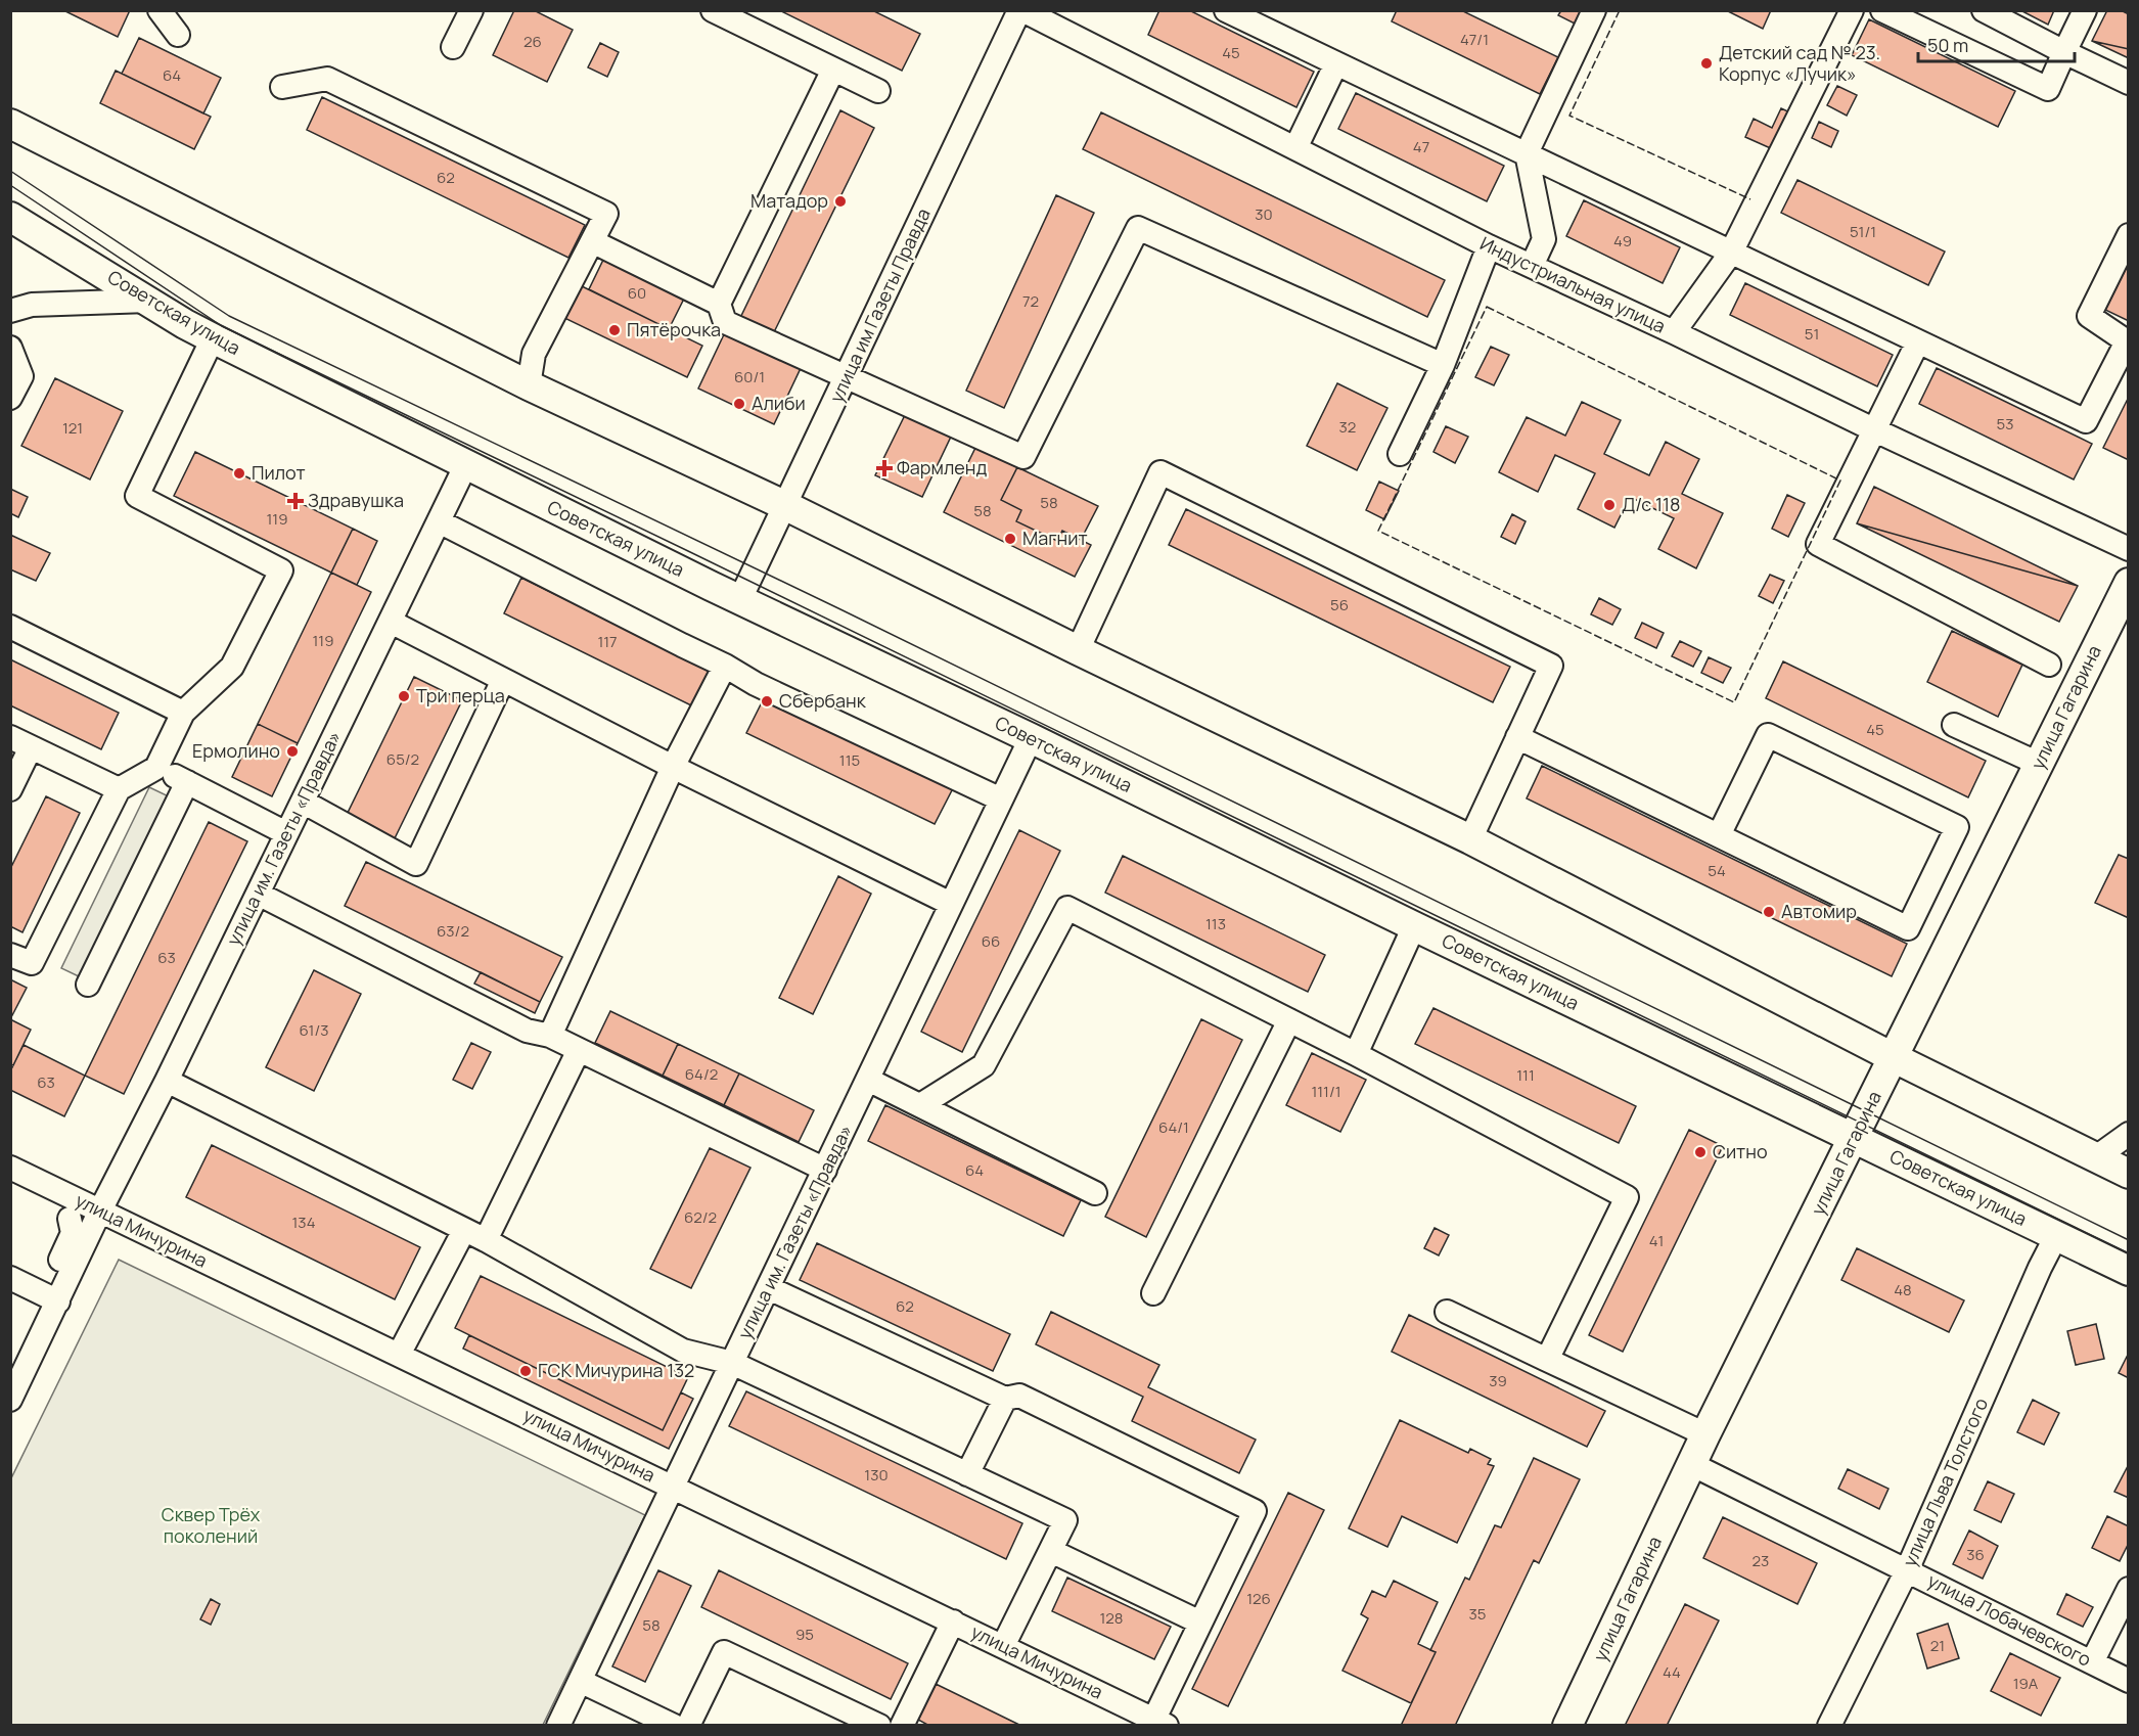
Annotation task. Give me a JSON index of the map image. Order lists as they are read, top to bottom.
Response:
{
  "streets": {
    "main road": ["Советская улица", "улица Гагарина"],
    "street": [
      "Индустриальная улица",
      "улица им Газеты Правда",
      "улица им. Газеты «Правда»",
      "улица Мичурина",
      "улица Льва Толстого",
      "улица Лобачевского"
    ]
  },
  "crossings": [
    ["Индустриальная улица", "улица им Газеты Правда"],
    ["улица им Газеты Правда", "Советская улица"],
    ["Советская улица", "улица Гагарина"],
    ["Советская улица", "улица им. Газеты «Правда»"],
    ["Советская улица", "улица Льва Толстого"],
    ["улица Гагарина", "улица Лобачевского"],
    ["улица им. Газеты «Правда»", "улица Мичурина"],
    ["улица Льва Толстого", "улица Лобачевского"]
  ],
  "parks": ["Сквер Трёх поколений"],
  "places": {
    "other": [
      "Детский сад № 23. Корпус «Лучик»",
      "Матадор",
      "Пятёрочка",
      "Алиби",
      "Пилот",
      "Д/с 118",
      "Магнит",
      "Три перца",
      "Сбербанк",
      "Ермолино",
      "Автомир",
      "Ситно",
      "ГСК Мичурина 132"
    ],
    "health": ["Фармленд", "Здравушка"]
  },
  "house_numbers": [
    "47/1",
    "26",
    "45",
    "64",
    "47",
    "62",
    "30",
    "51/1",
    "49",
    "60",
    "72",
    "51",
    "60/1",
    "53",
    "32",
    "121",
    "58",
    "58",
    "119",
    "56",
    "119",
    "117",
    "45",
    "65/2",
    "115",
    "54",
    "113",
    "63/2",
    "66",
    "63",
    "61/3",
    "64/2",
    "111",
    "63",
    "111/1",
    "64/1",
    "64",
    "62/2",
    "134",
    "41",
    "48",
    "62",
    "39",
    "130",
    "36",
    "23",
    "126",
    "35",
    "128",
    "58",
    "95",
    "21",
    "44",
    "19А"
  ],
  "scale_bar": "50 m"
}
